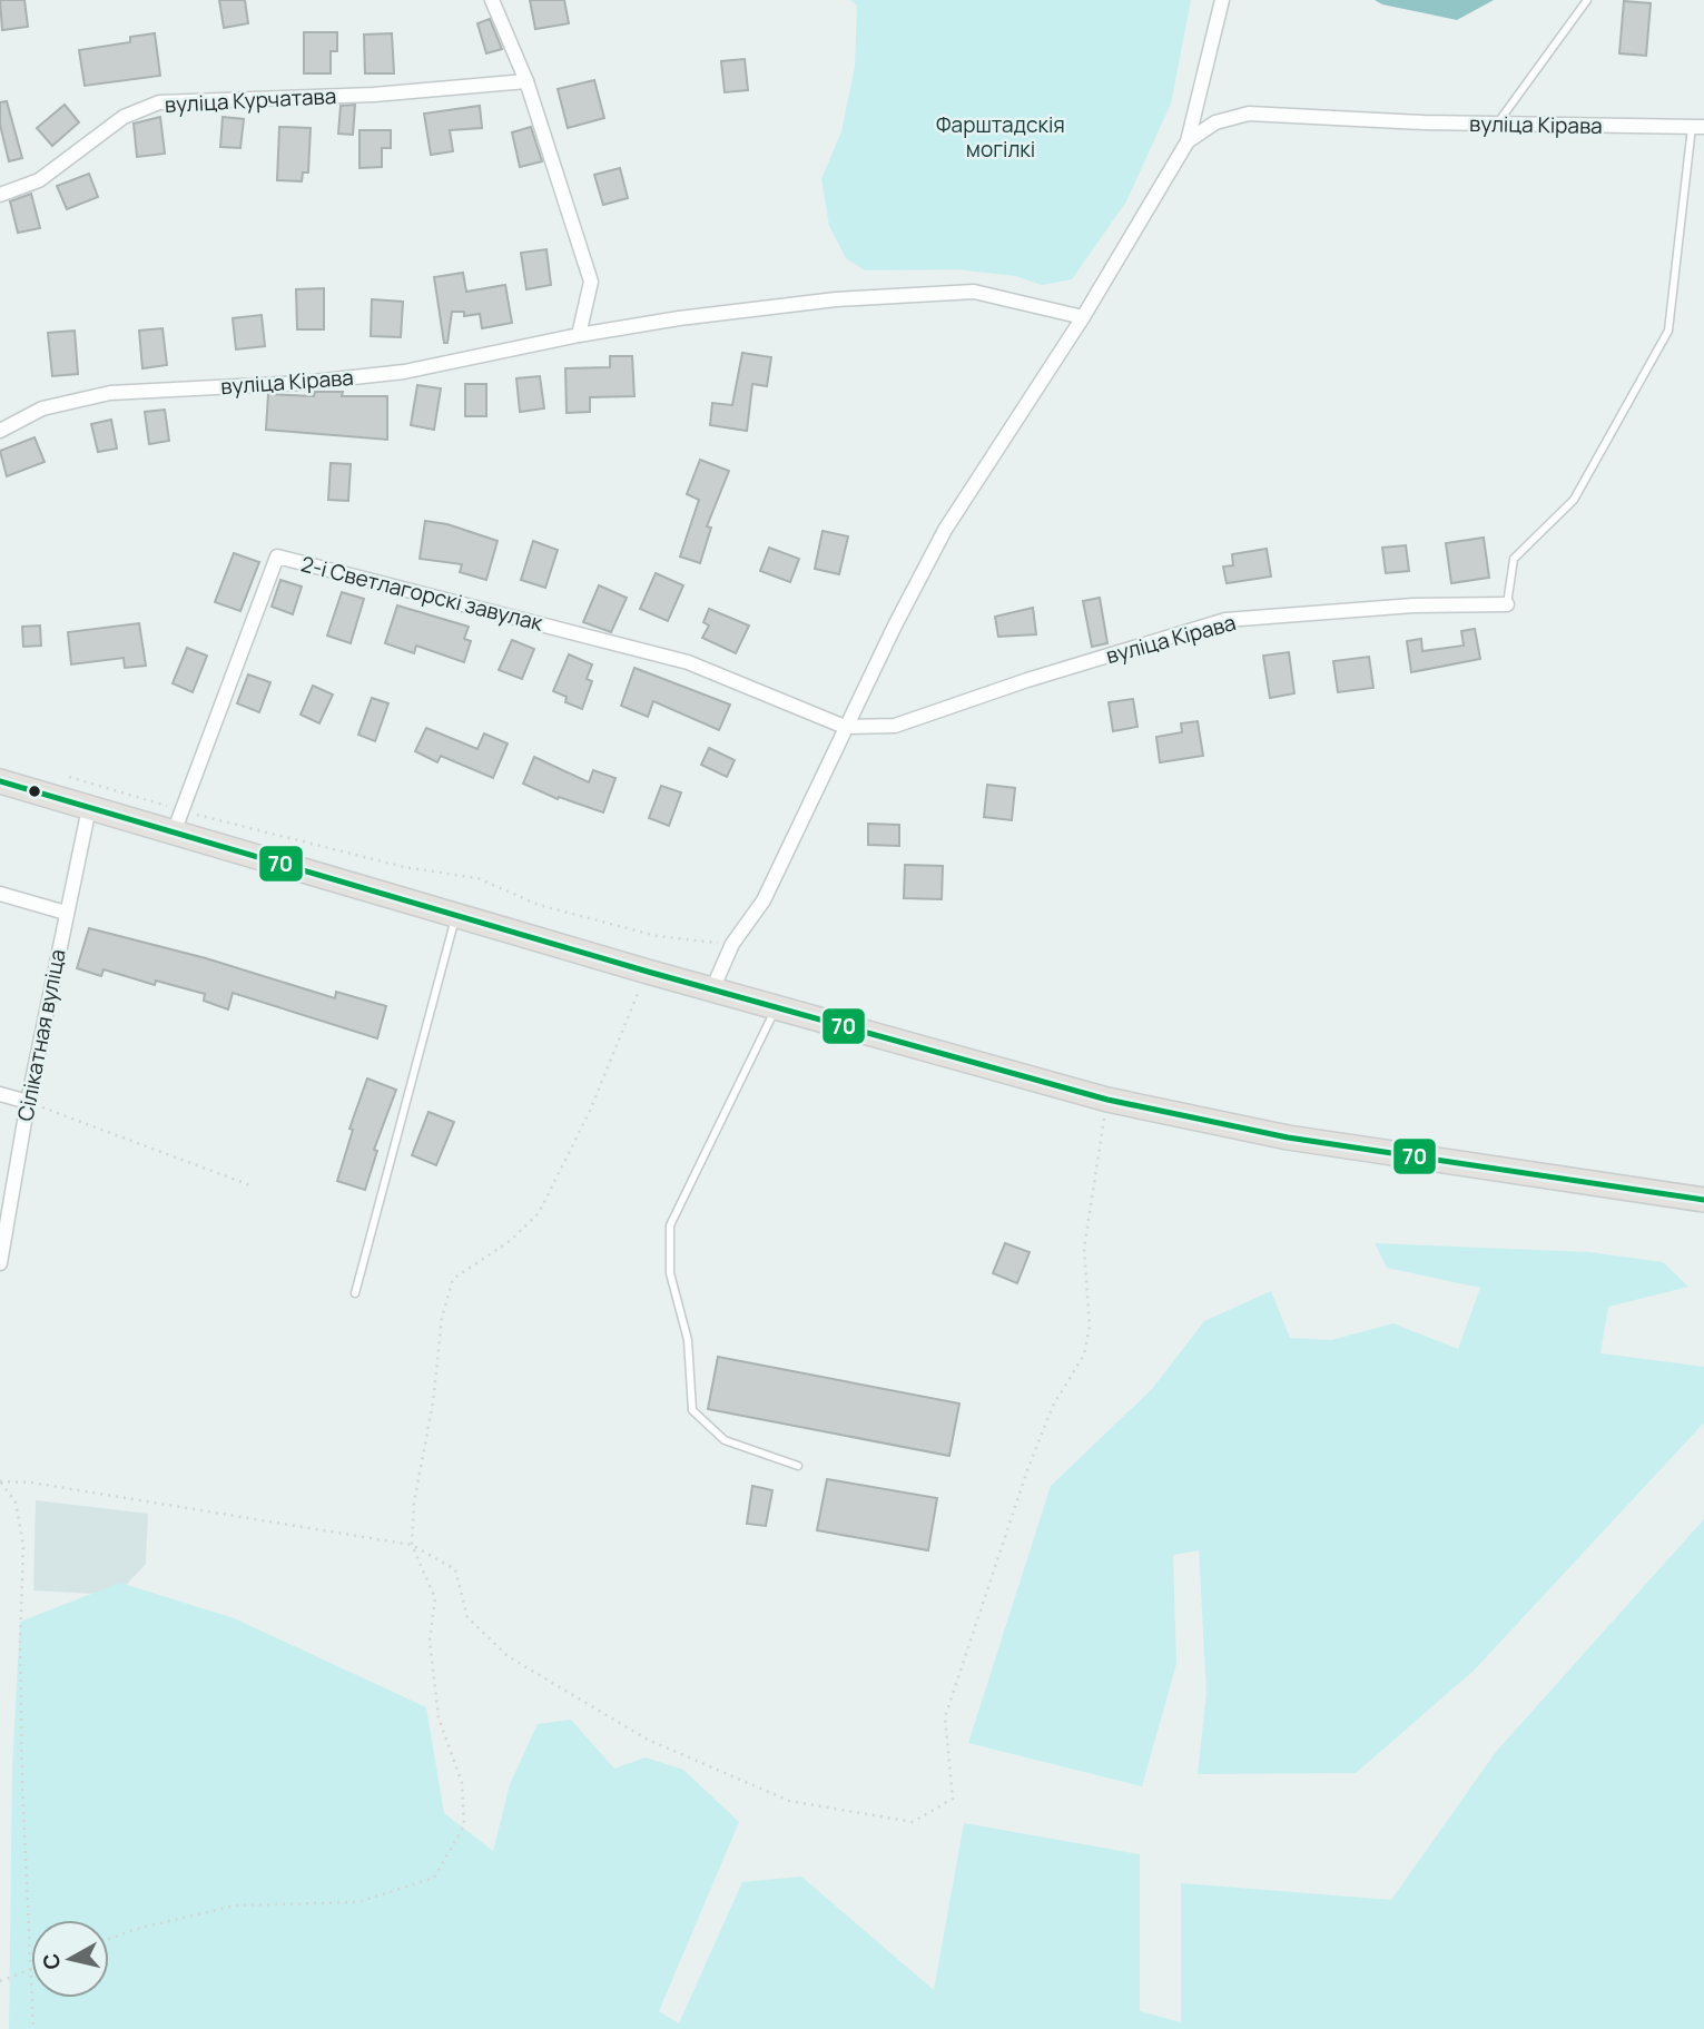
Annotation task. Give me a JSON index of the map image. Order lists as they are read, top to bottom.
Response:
{
  "streets": {
    "street": [
      "вуліца Курчатава",
      "вуліца Кірава",
      "2-і Светлагорскі завулак",
      "Сілікатная вуліца"
    ]
  },
  "crossings": [
    ["вуліца Кірава", "2-і Светлагорскі завулак"]
  ],
  "parks": ["Фарштадскія могілкі"],
  "lines": ["transit line 70"],
  "north": "left"
}
